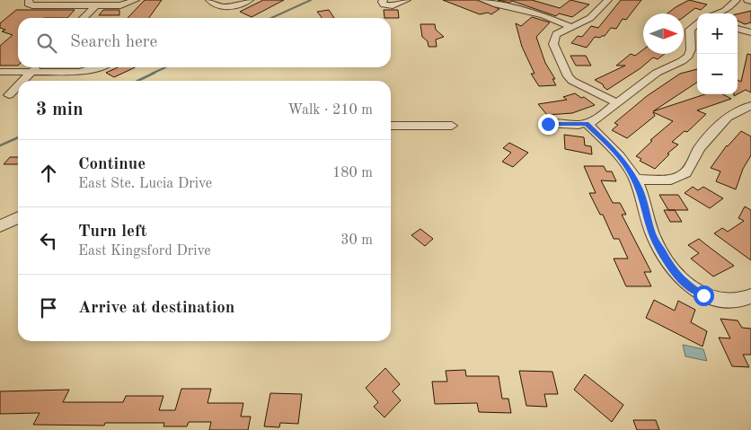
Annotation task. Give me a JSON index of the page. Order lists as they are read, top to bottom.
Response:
{
  "north": "right",
  "page": {
    "map_buttons": ["+", "−"],
    "search": "Search here",
    "heading": ["3 min", "Walk · 210 m"],
    "list": [
      ["Continue", "East Ste. Lucia Drive", "180 m"],
      ["Turn left", "East Kingsford Drive", "30 m"],
      "Arrive at destination"
    ]
  }
}
